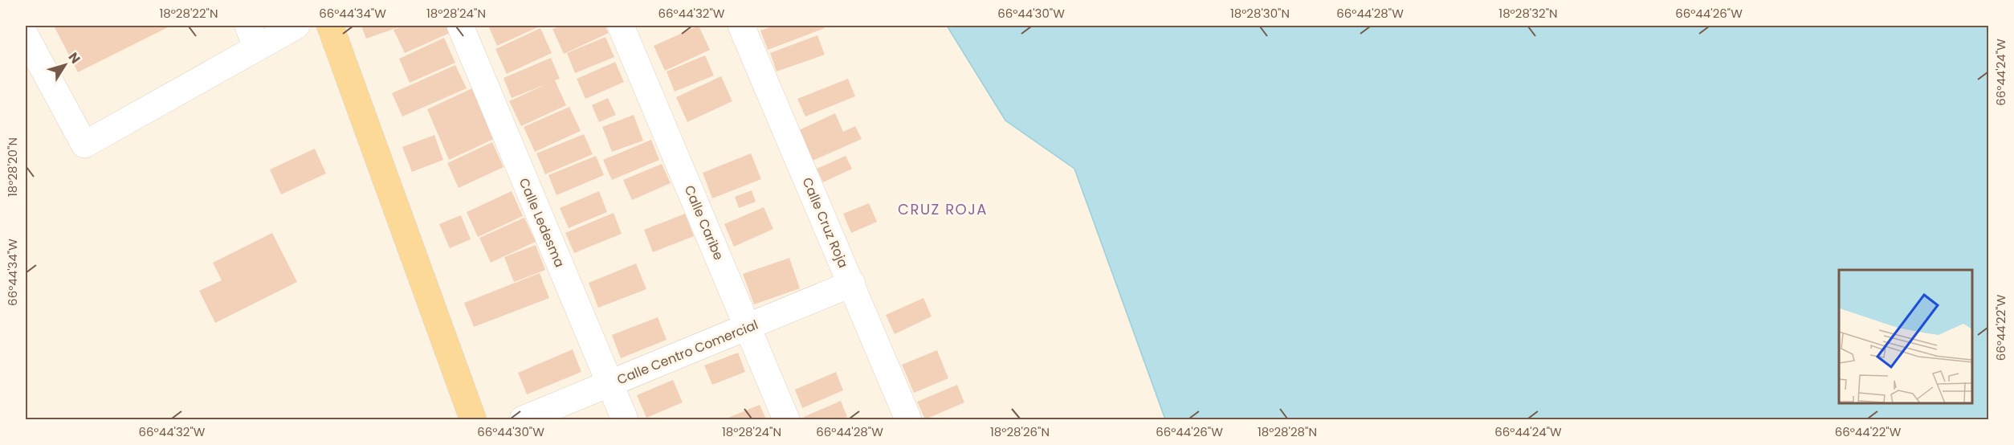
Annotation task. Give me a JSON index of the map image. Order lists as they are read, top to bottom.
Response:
{
  "streets": {
    "street": [
      "Calle Ledesma",
      "Calle Caribe",
      "Calle Cruz Roja",
      "Calle Centro Comercial"
    ]
  },
  "crossings": [
    ["Calle Ledesma", "Calle Centro Comercial"],
    ["Calle Caribe", "Calle Centro Comercial"],
    ["Calle Cruz Roja", "Calle Centro Comercial"]
  ],
  "districts": ["CRUZ ROJA"],
  "north": "top right",
  "coordinates": [
    "18°28'22\"N",
    "66°44'34\"W",
    "18°28'24\"N",
    "66°44'32\"W",
    "66°44'30\"W",
    "18°28'30\"N",
    "66°44'28\"W",
    "18°28'32\"N",
    "66°44'26\"W",
    "66°44'24\"W",
    "18°28'20\"N",
    "66°44'22\"W",
    "18°28'26\"N",
    "18°28'28\"N"
  ]
}
